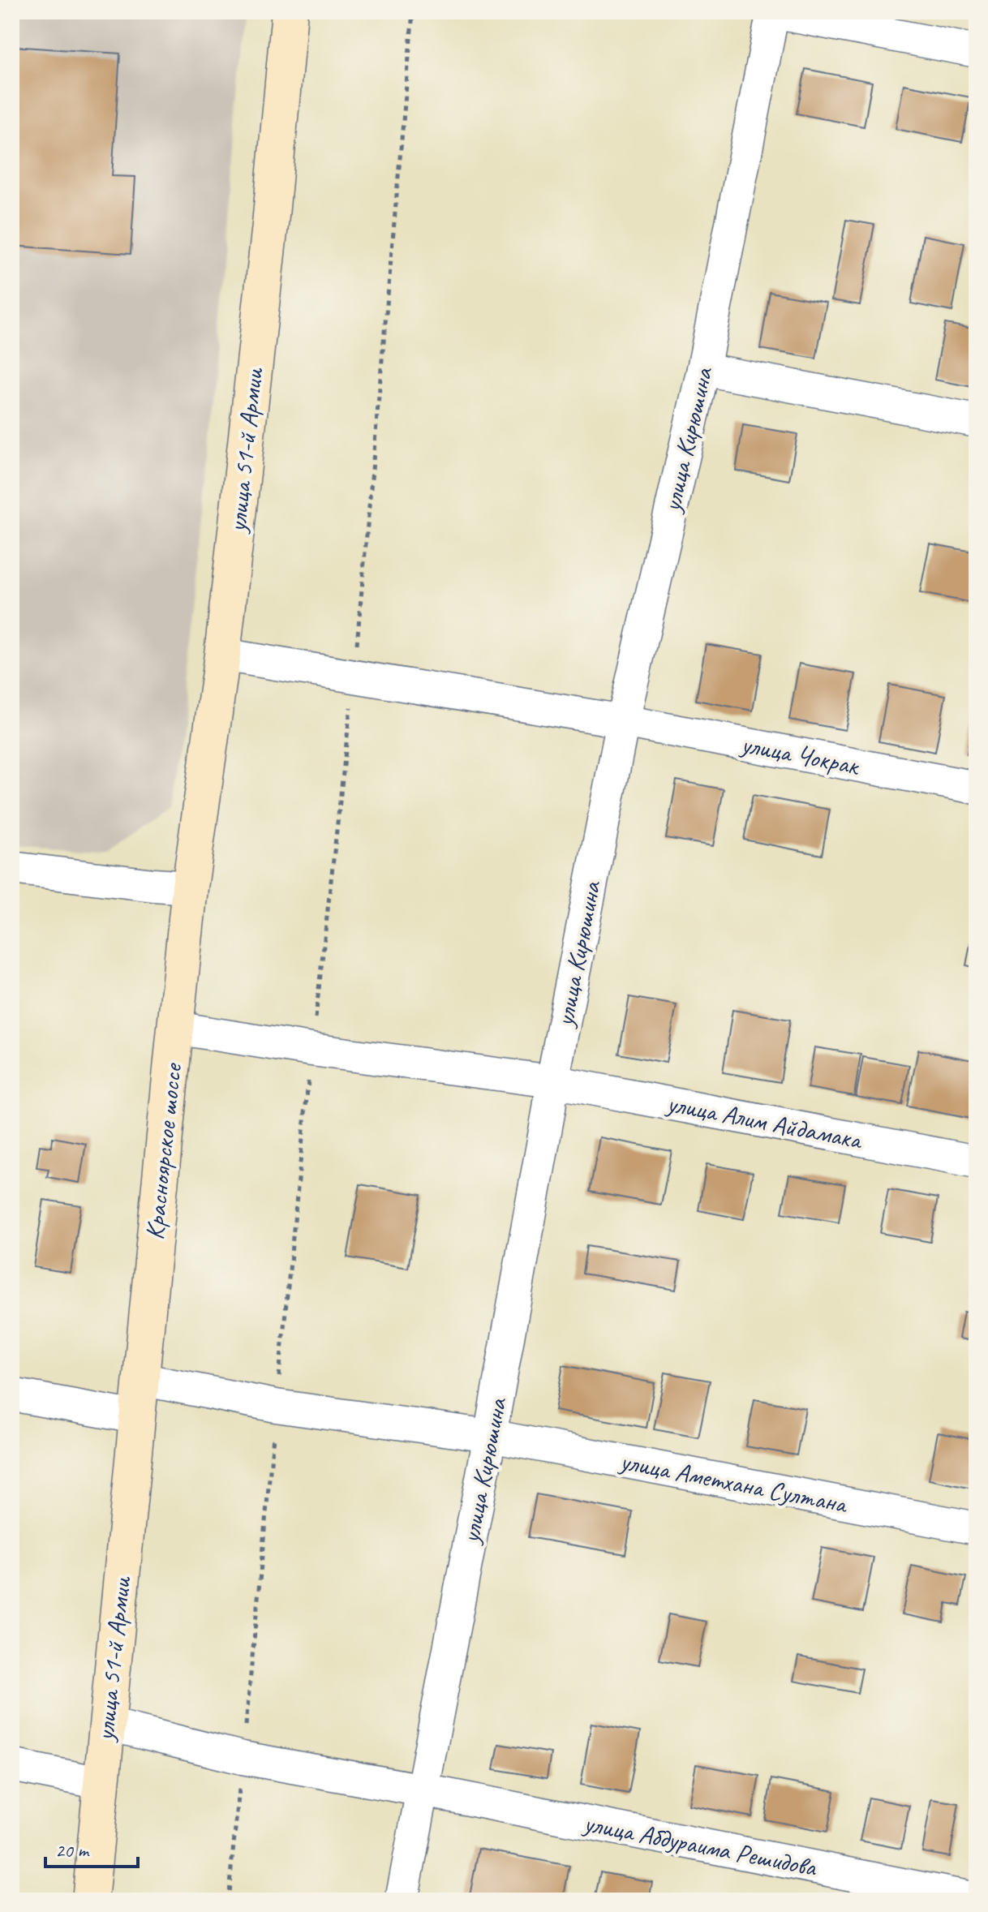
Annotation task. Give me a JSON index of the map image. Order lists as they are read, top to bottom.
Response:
{
  "streets": {
    "main road": ["улица 51-й Армии", "Красноярское шоссе"],
    "street": [
      "улица Кирюшина",
      "улица Чокрак",
      "улица Алим Айдамака",
      "улица Аметхана Султана",
      "улица Абдураима Решидова"
    ]
  },
  "crossings": [
    ["улица Кирюшина", "улица Чокрак"],
    ["улица Кирюшина", "улица Алим Айдамака"],
    ["улица Кирюшина", "улица Аметхана Султана"],
    ["улица Кирюшина", "улица Абдураима Решидова"],
    ["улица 51-й Армии", "улица Чокрак"],
    ["улица 51-й Армии", "Красноярское шоссе"],
    ["улица 51-й Армии", "улица Абдураима Решидова"],
    ["улица Алим Айдамака", "Красноярское шоссе"],
    ["Красноярское шоссе", "улица Аметхана Султана"]
  ],
  "scale_bar": "20 m"
}
